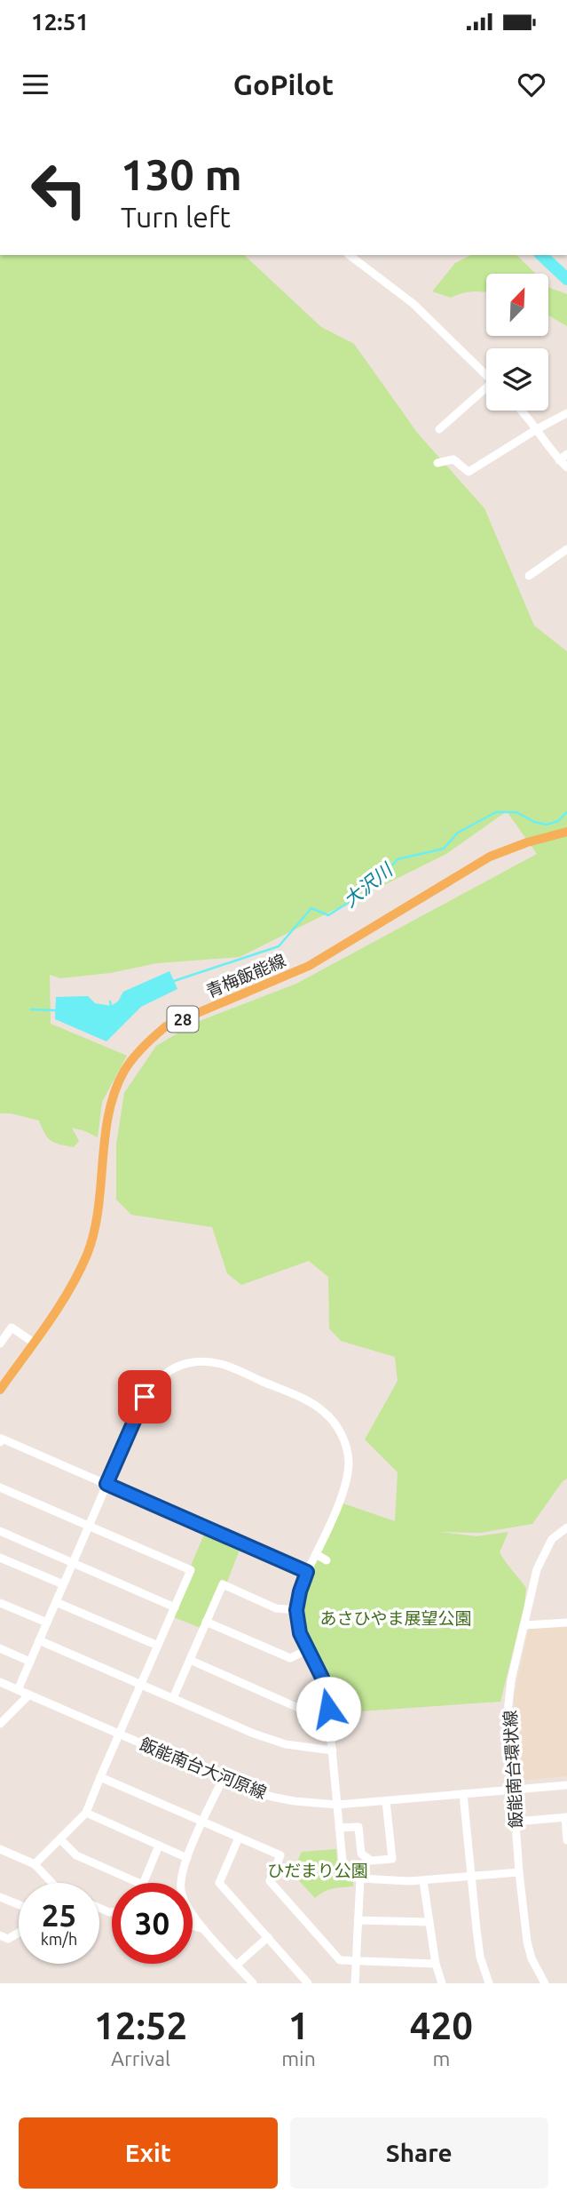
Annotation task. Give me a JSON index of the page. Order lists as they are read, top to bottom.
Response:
{
  "streets": {
    "main road": ["青梅飯能線", "28"],
    "street": ["飯能南台大河原線", "飯能南台環状線"]
  },
  "crossings": [
    ["飯能南台大河原線", "飯能南台環状線"]
  ],
  "water": ["大沢川"],
  "parks": ["あさひやま展望公園", "ひだまり公園"],
  "north": "top right",
  "page": {
    "status": "12:51",
    "header": "GoPilot",
    "turn": ["130 m", "Turn left"],
    "speed": "25 km/h",
    "limit": "30",
    "eta": [
      "12:52",
      "Arrival",
      "1",
      "min",
      "420",
      "m"
    ],
    "buttons": ["Exit", "Share"]
  }
}
